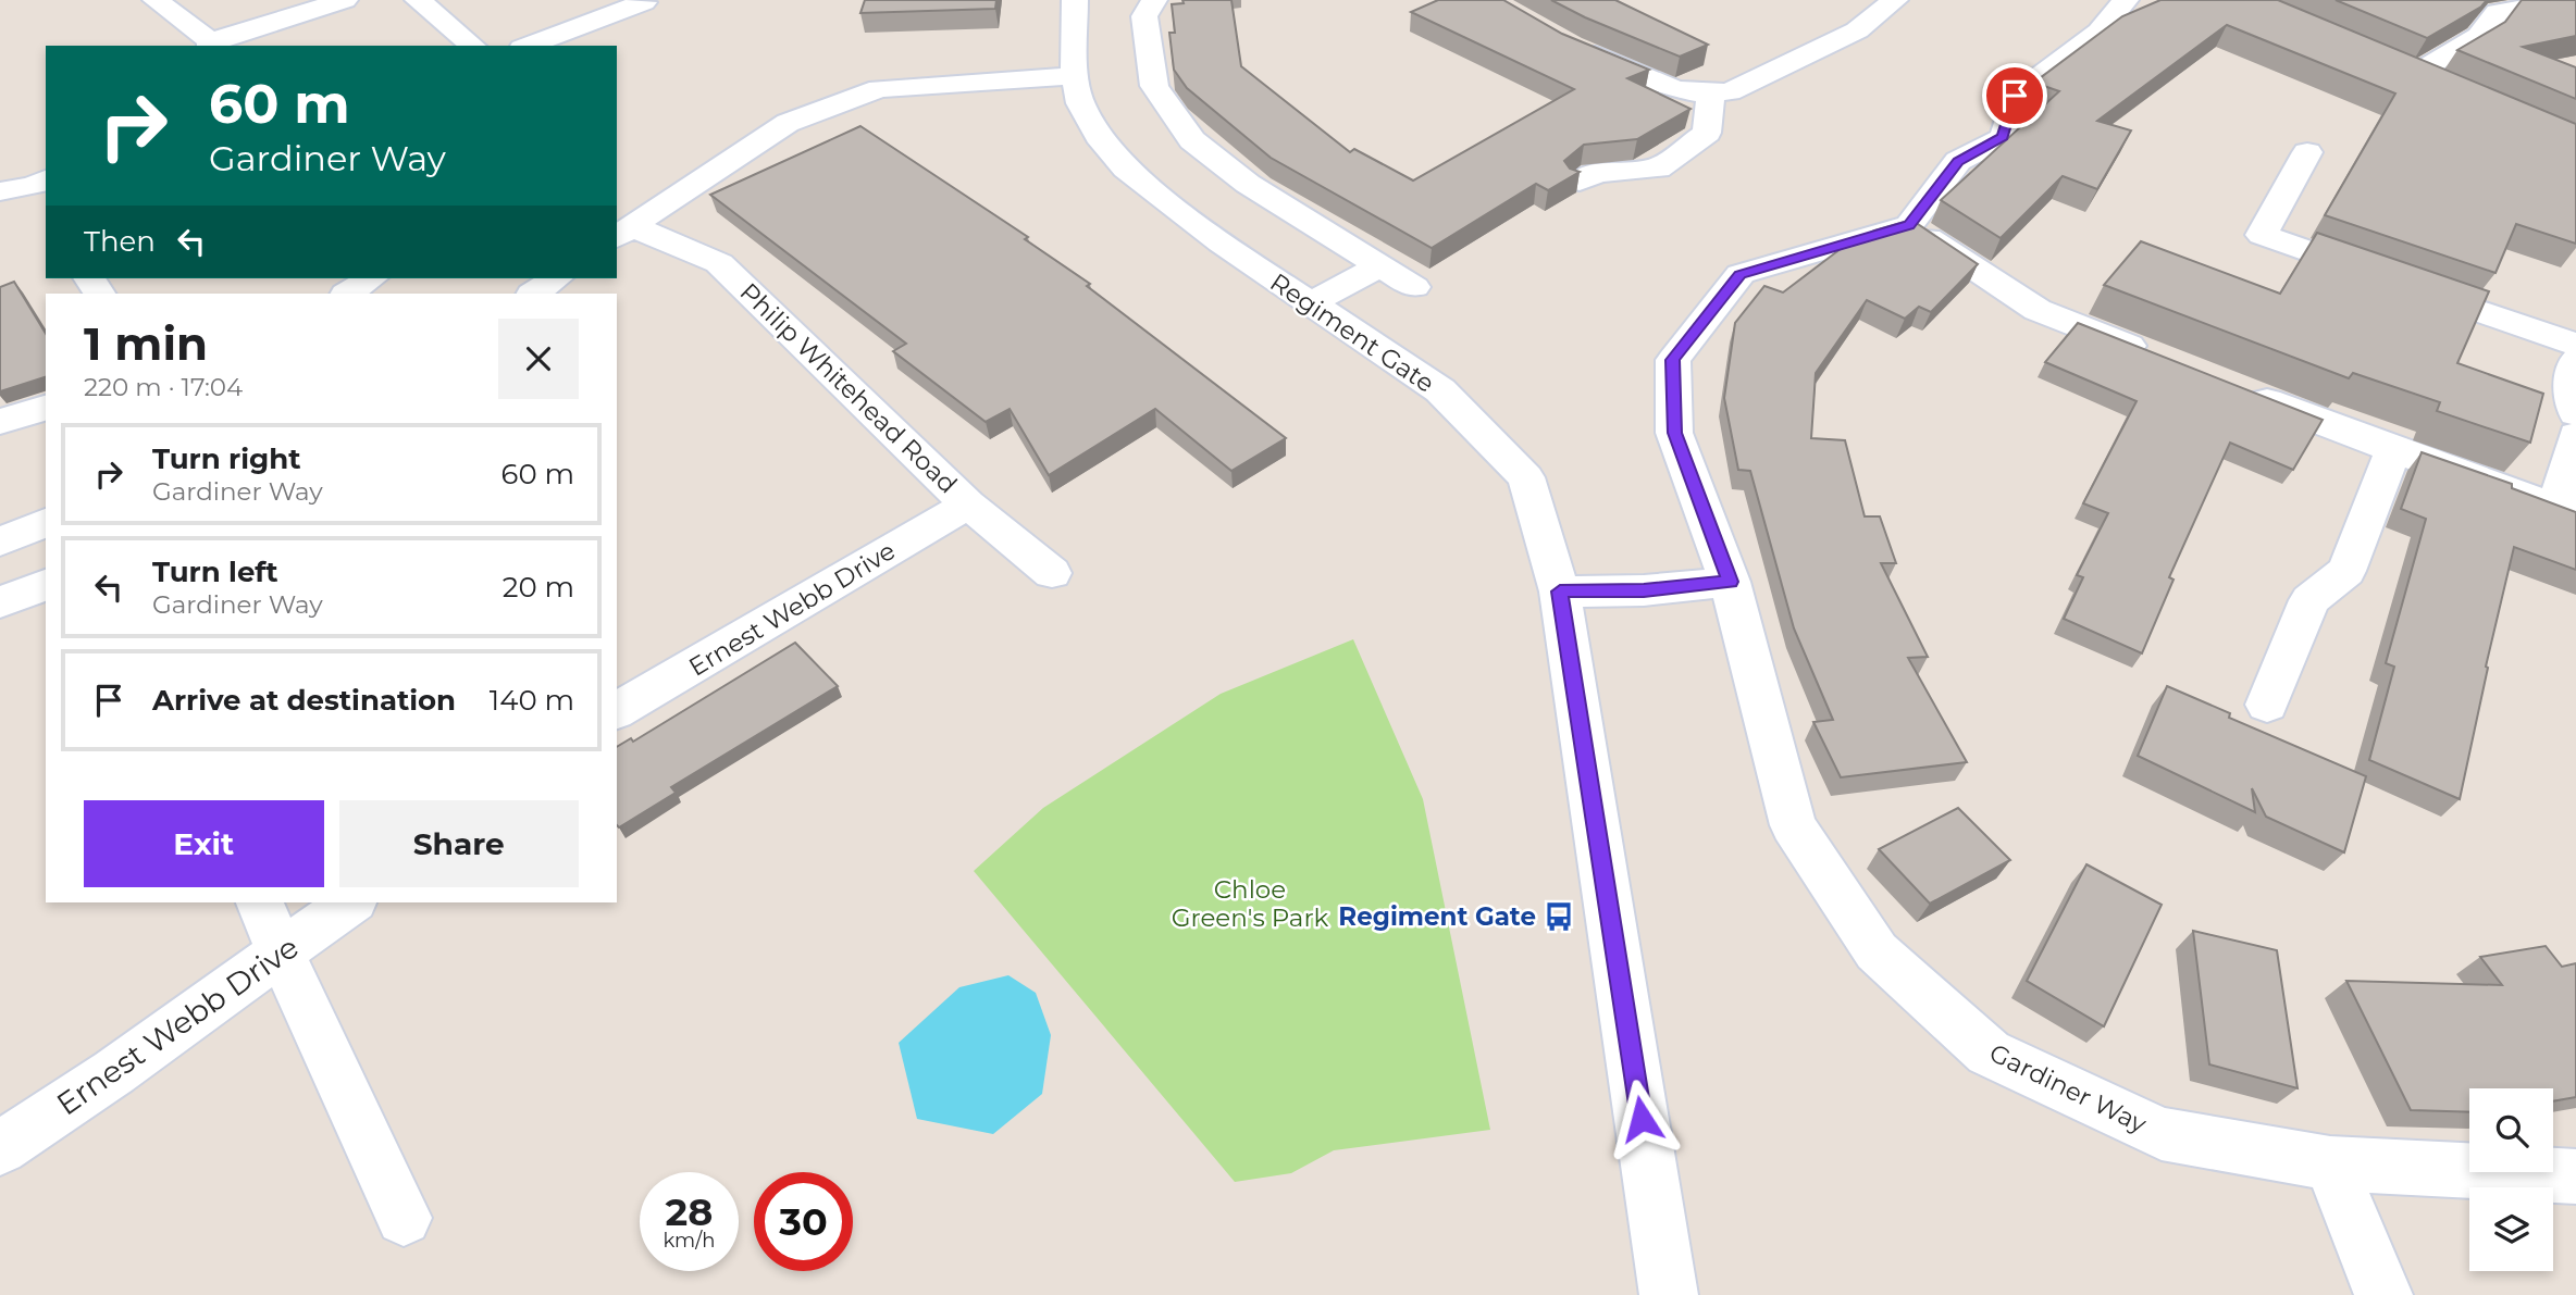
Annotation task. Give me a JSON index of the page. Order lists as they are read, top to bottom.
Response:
{
  "streets": {
    "street": [
      "Regiment Gate",
      "Philip Whitehead Road",
      "Ernest Webb Drive",
      "Gardiner Way"
    ]
  },
  "crossings": [
    ["Philip Whitehead Road", "Ernest Webb Drive"]
  ],
  "parks": ["Chloe Green's Park"],
  "places": {
    "bus stop": ["Regiment Gate"]
  },
  "page": {
    "turn": ["60 m", "Gardiner Way"],
    "then": "Then",
    "heading": ["1 min", "220 m · 17:04"],
    "list": [
      {
        "name": "Turn right",
        "note": "Gardiner Way",
        "value": "60 m"
      },
      {
        "name": "Turn left",
        "note": "Gardiner Way",
        "value": "20 m"
      },
      {
        "name": "Arrive at destination",
        "value": "140 m"
      }
    ],
    "buttons": ["Exit", "Share"],
    "speed": "28 km/h",
    "limit": "30"
  }
}
